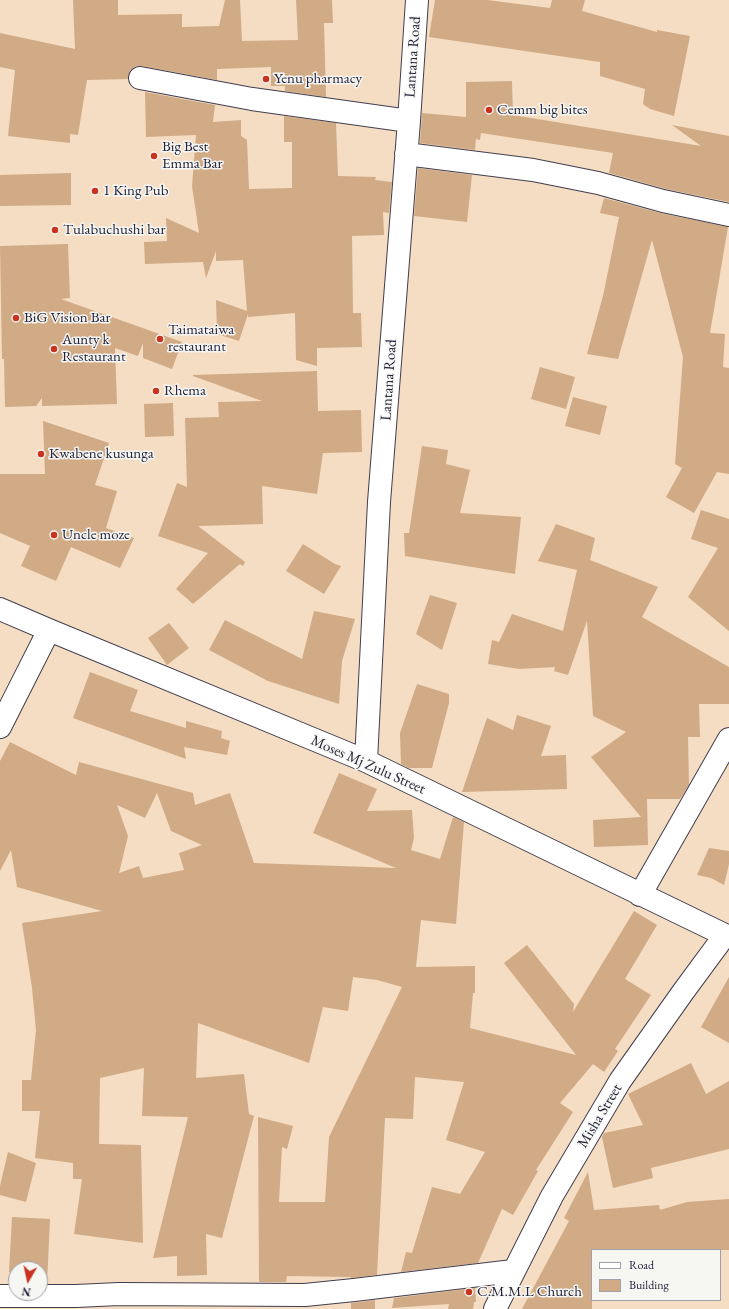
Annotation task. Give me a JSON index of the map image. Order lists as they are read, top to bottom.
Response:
{
  "streets": {
    "street": ["Lantana Road", "Moses Mj Zulu Street", "Misha Street"]
  },
  "crossings": [
    ["Lantana Road", "Moses Mj Zulu Street"],
    ["Moses Mj Zulu Street", "Misha Street"]
  ],
  "places": [
    "Yenu pharmacy",
    "Cemm big bites",
    "Big Best Emma Bar",
    "1 King Pub",
    "Tulabuchushi bar",
    "BiG Vision Bar",
    "Taimataiwa restaurant",
    "Aunty k Restaurant",
    "Rhema",
    "Kwabene kusunga",
    "Uncle moze",
    "C.M.M.L Church"
  ],
  "legend": ["Road", "Building"],
  "north": "bottom"
}
